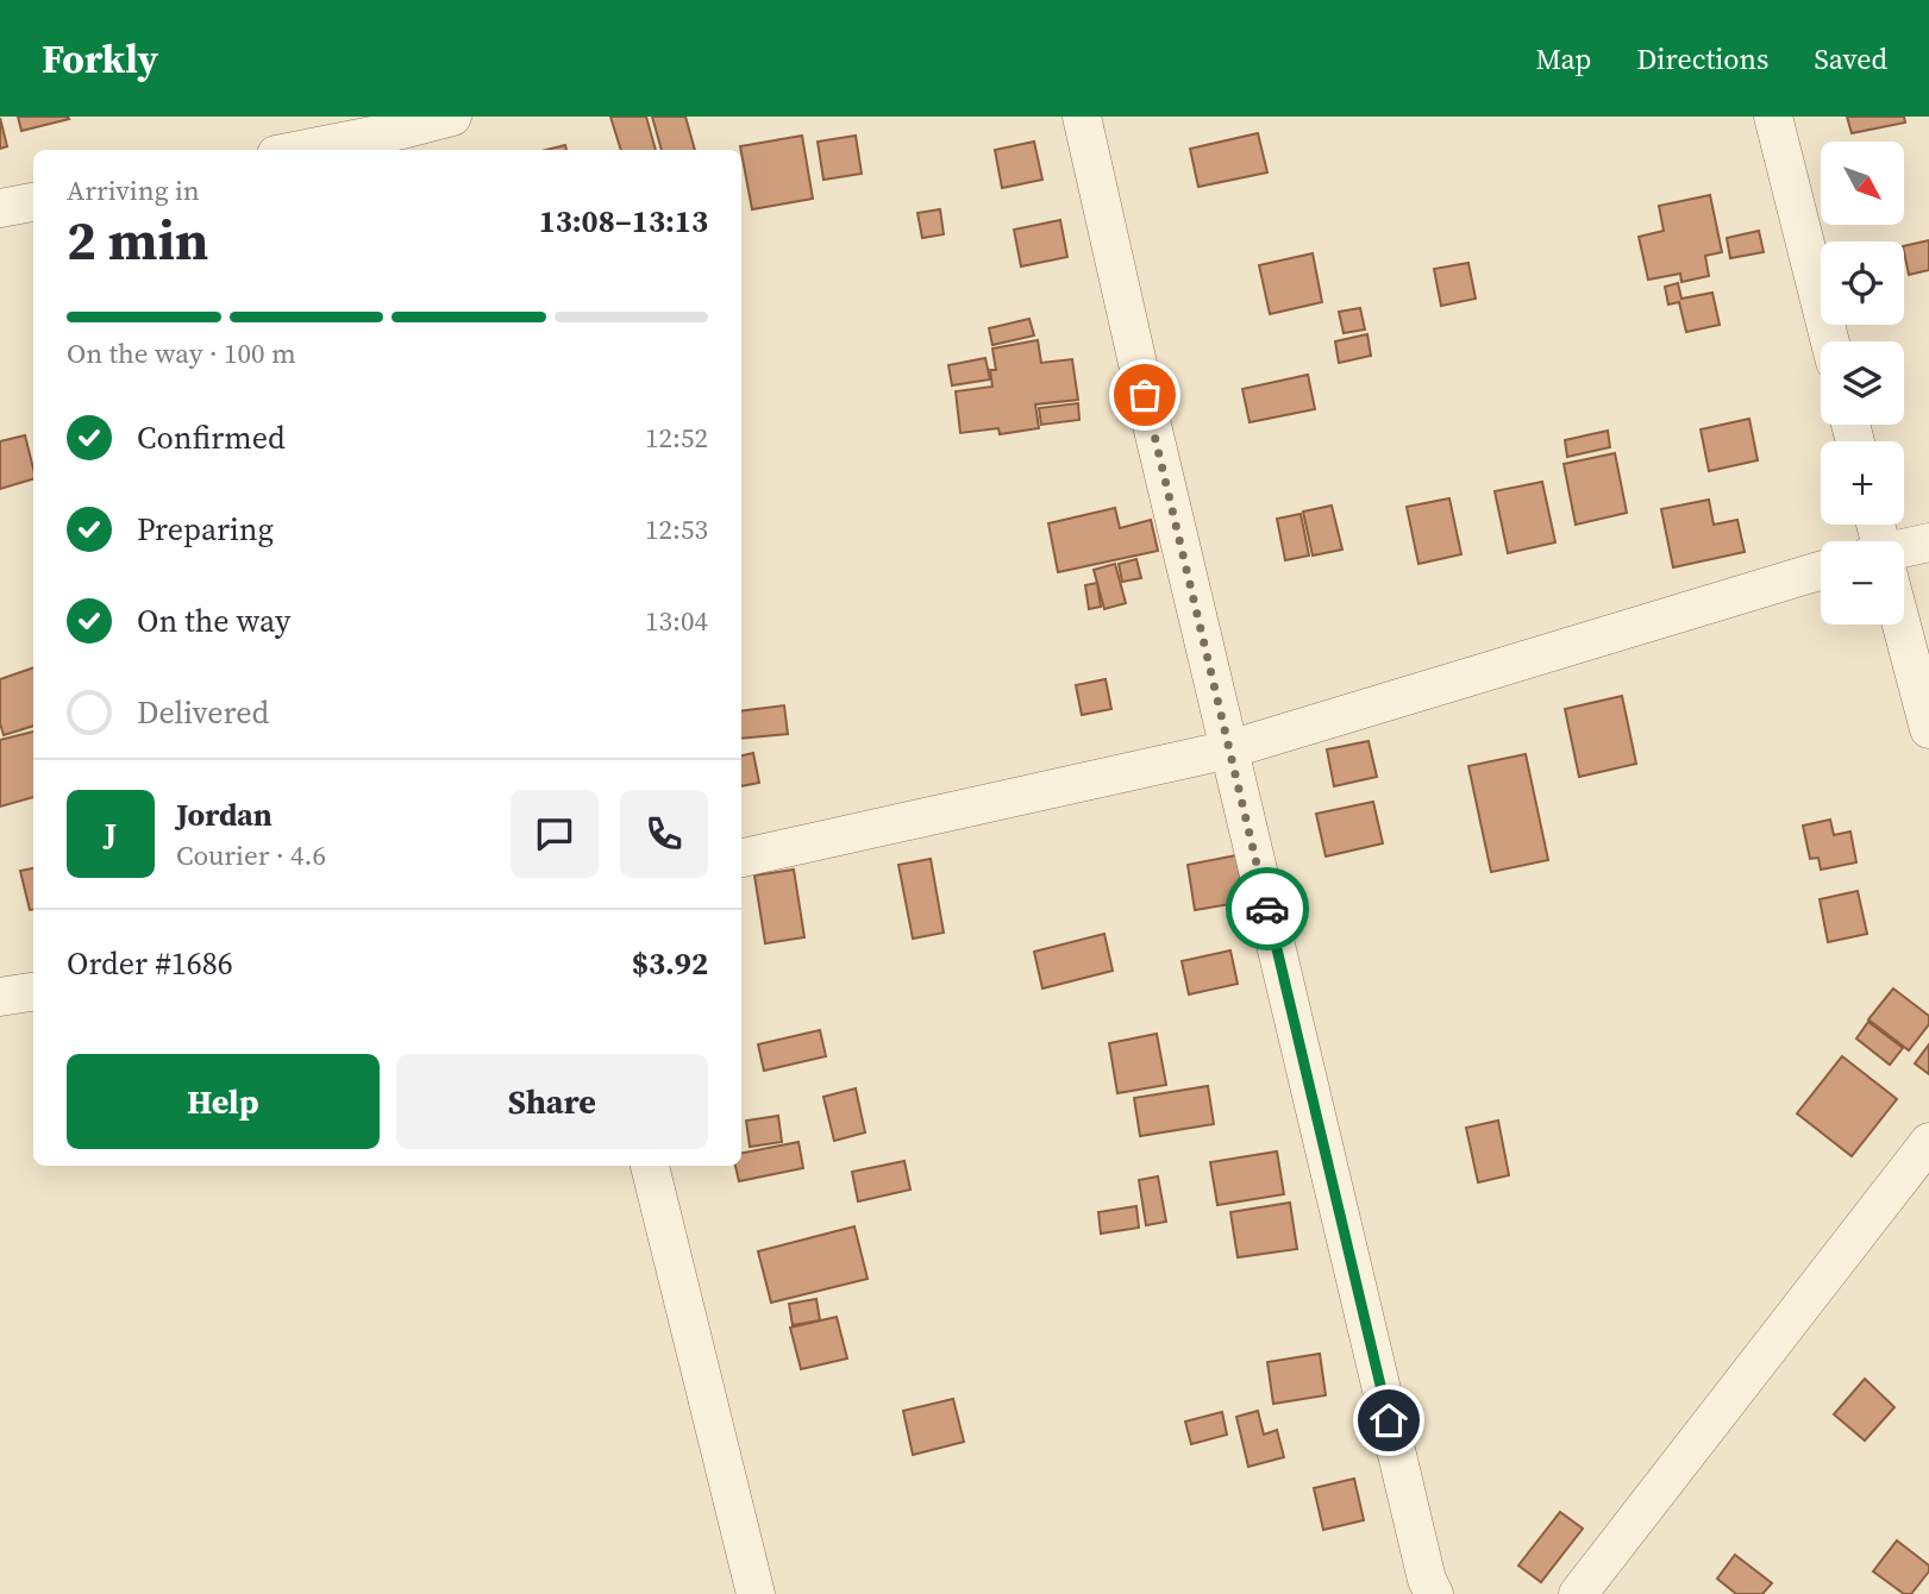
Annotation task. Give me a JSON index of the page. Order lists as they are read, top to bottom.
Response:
{
  "north": "bottom right",
  "page": {
    "header": "Forkly",
    "nav": ["Map", "Directions", "Saved"],
    "map_buttons": ["+", "−"],
    "heading": ["2 min", "Arriving in", "13:08–13:13"],
    "panel": [
      "Jordan",
      "Courier · 4.6",
      "Order #1686",
      "$3.92"
    ],
    "bar": "On the way · 100 m",
    "list": [
      ["Confirmed", "12:52"],
      ["Preparing", "12:53"],
      ["On the way", "13:04"],
      "Delivered"
    ],
    "round": "J",
    "buttons": ["Help", "Share"]
  }
}
